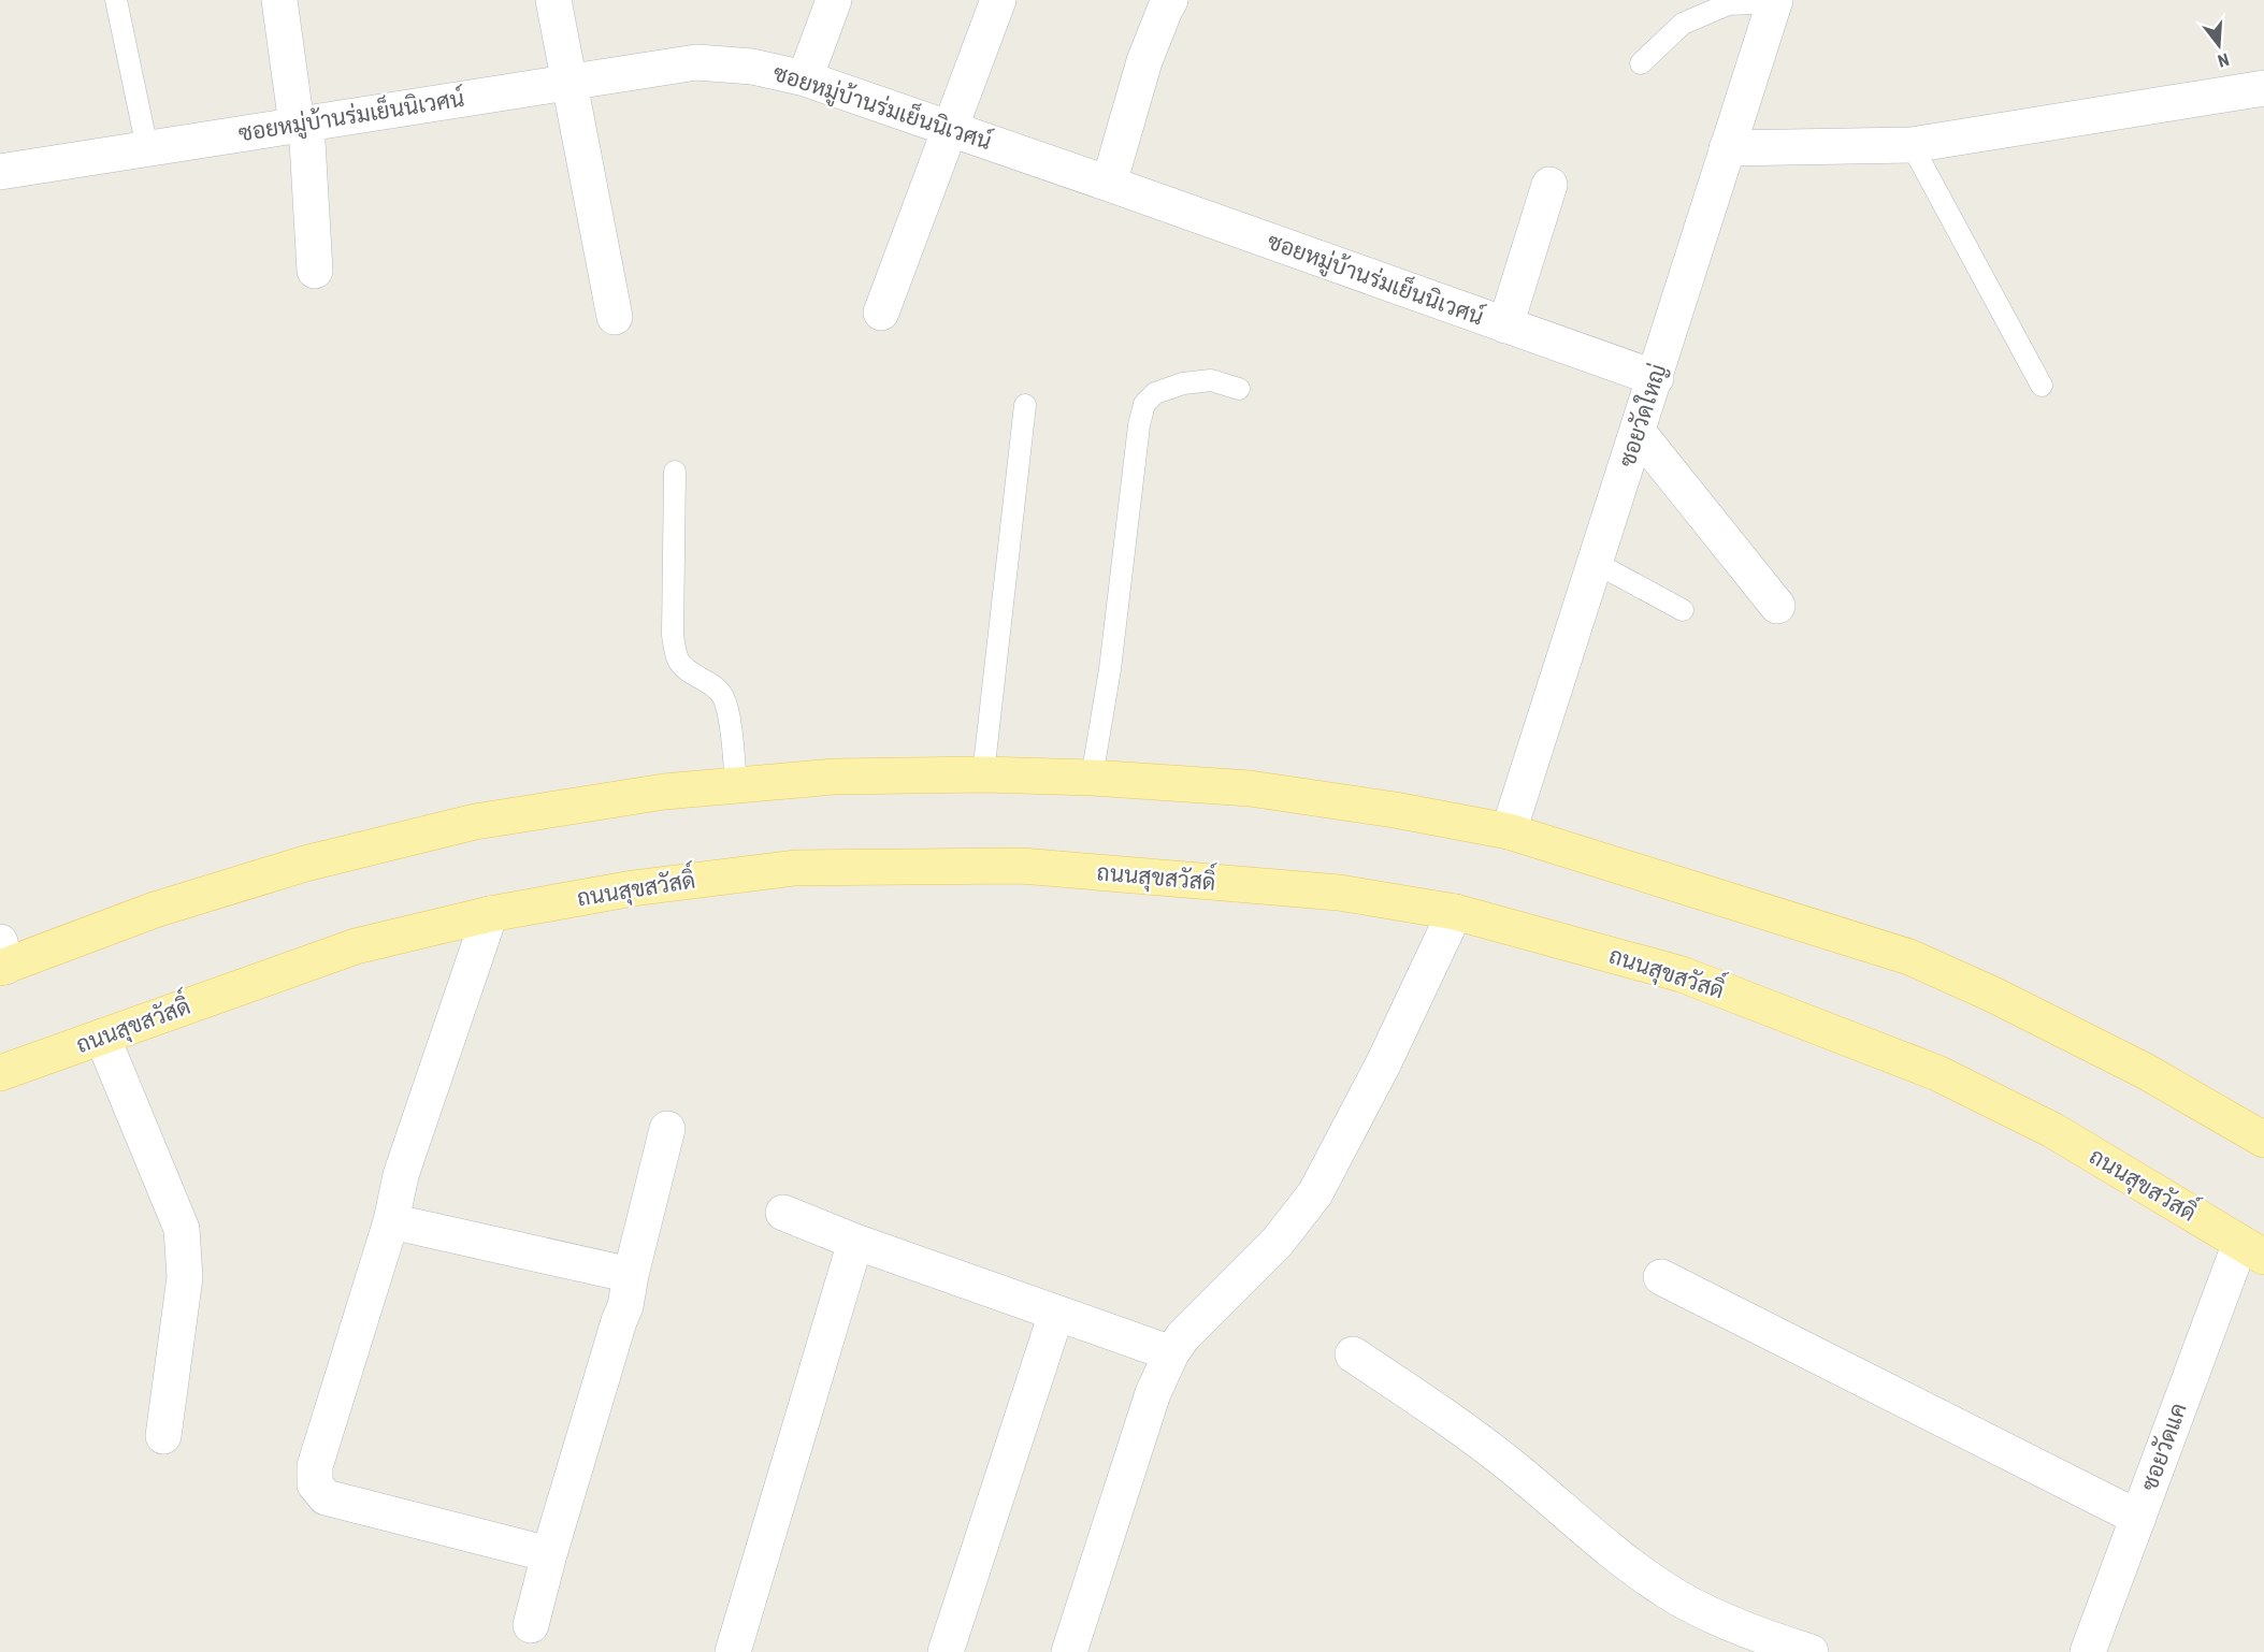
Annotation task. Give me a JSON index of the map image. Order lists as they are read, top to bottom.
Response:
{
  "streets": {
    "main road": ["ถนนสุขสวัสดิ์"],
    "street": ["ซอยหมู่บ้านร่มเย็นนิเวศน์", "ซอยวัดใหญ่", "ซอยวัดแค"]
  },
  "crossings": [
    ["ซอยหมู่บ้านร่มเย็นนิเวศน์", "ซอยวัดใหญ่"],
    ["ถนนสุขสวัสดิ์", "ซอยวัดแค"]
  ],
  "north": "bottom"
}
